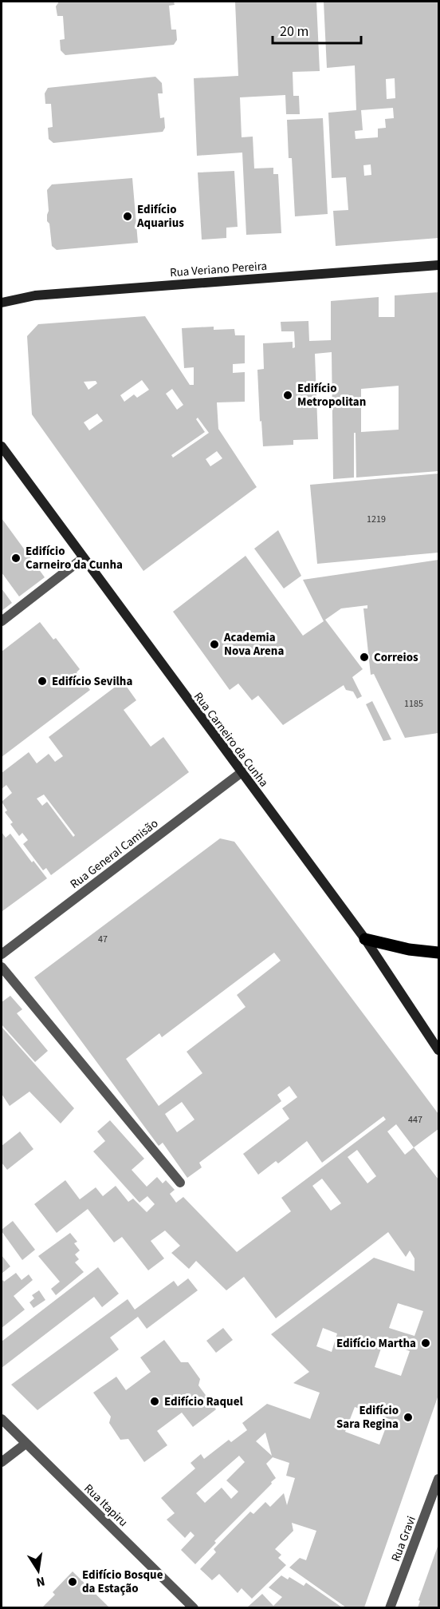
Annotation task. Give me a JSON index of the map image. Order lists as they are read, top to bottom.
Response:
{
  "streets": {
    "street": [
      "Rua Veriano Pereira",
      "Rua Carneiro da Cunha",
      "Rua General Camisão",
      "Rua Itapiru",
      "Rua Gravi"
    ]
  },
  "crossings": [
    ["Rua Carneiro da Cunha", "Rua General Camisão"]
  ],
  "places": [
    "Edifício Aquarius",
    "Edifício Metropolitan",
    "Edifício Carneiro da Cunha",
    "Academia Nova Arena",
    "Correios",
    "Edifício Sevilha",
    "Edifício Martha",
    "Edifício Raquel",
    "Edifício Sara Regina",
    "Edifício Bosque da Estação"
  ],
  "house_numbers": [
    "1219",
    "1185",
    "47",
    "447"
  ],
  "scale_bar": "20 m",
  "north": "bottom"
}
